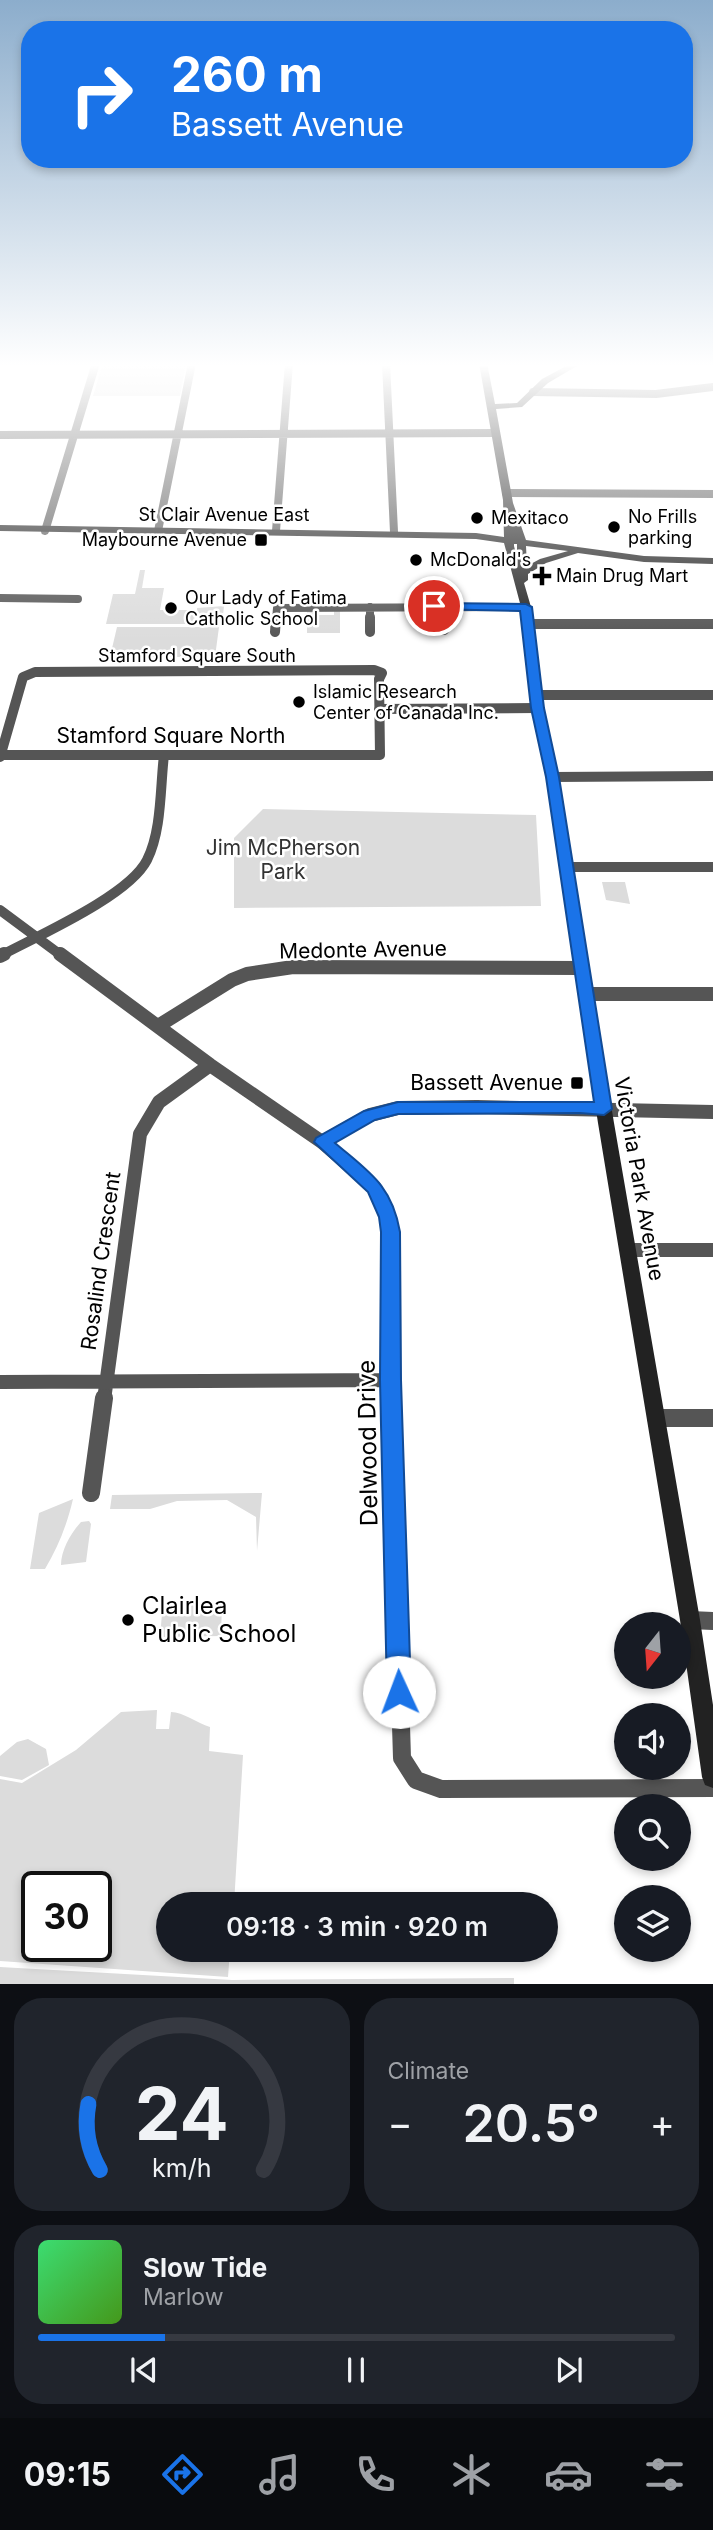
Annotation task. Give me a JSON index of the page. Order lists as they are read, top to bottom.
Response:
{
  "streets": {
    "main road": ["St Clair Avenue East", "Victoria Park Avenue"],
    "street": [
      "Stamford Square South",
      "Stamford Square North",
      "Medonte Avenue",
      "Rosalind Crescent",
      "Delwood Drive"
    ]
  },
  "crossings": [
    ["St Clair Avenue East", "Victoria Park Avenue"],
    ["Stamford Square South", "Stamford Square North"],
    ["Medonte Avenue", "Victoria Park Avenue"],
    ["Medonte Avenue", "Delwood Drive"],
    ["Rosalind Crescent", "Delwood Drive"]
  ],
  "parks": ["Jim McPherson Park"],
  "places": {
    "other": [
      "Mexitaco",
      "No Frills parking",
      "McDonald's",
      "Our Lady of Fatima Catholic School",
      "Islamic Research Center of Canada Inc.",
      "Clairlea Public School"
    ],
    "transit": ["Maybourne Avenue", "Bassett Avenue"],
    "health": ["Main Drug Mart"]
  },
  "north": "bottom",
  "page": {
    "turn": ["260 m", "Bassett Avenue"],
    "limit": "30",
    "trip": "09:18 · 3 min · 920 m",
    "tile": "Climate",
    "heat": ["−", "20.5°", "+"],
    "song": ["Slow Tide", "Marlow"],
    "tabs": "09:15",
    "gauge": ["24", "km/h"]
  }
}
